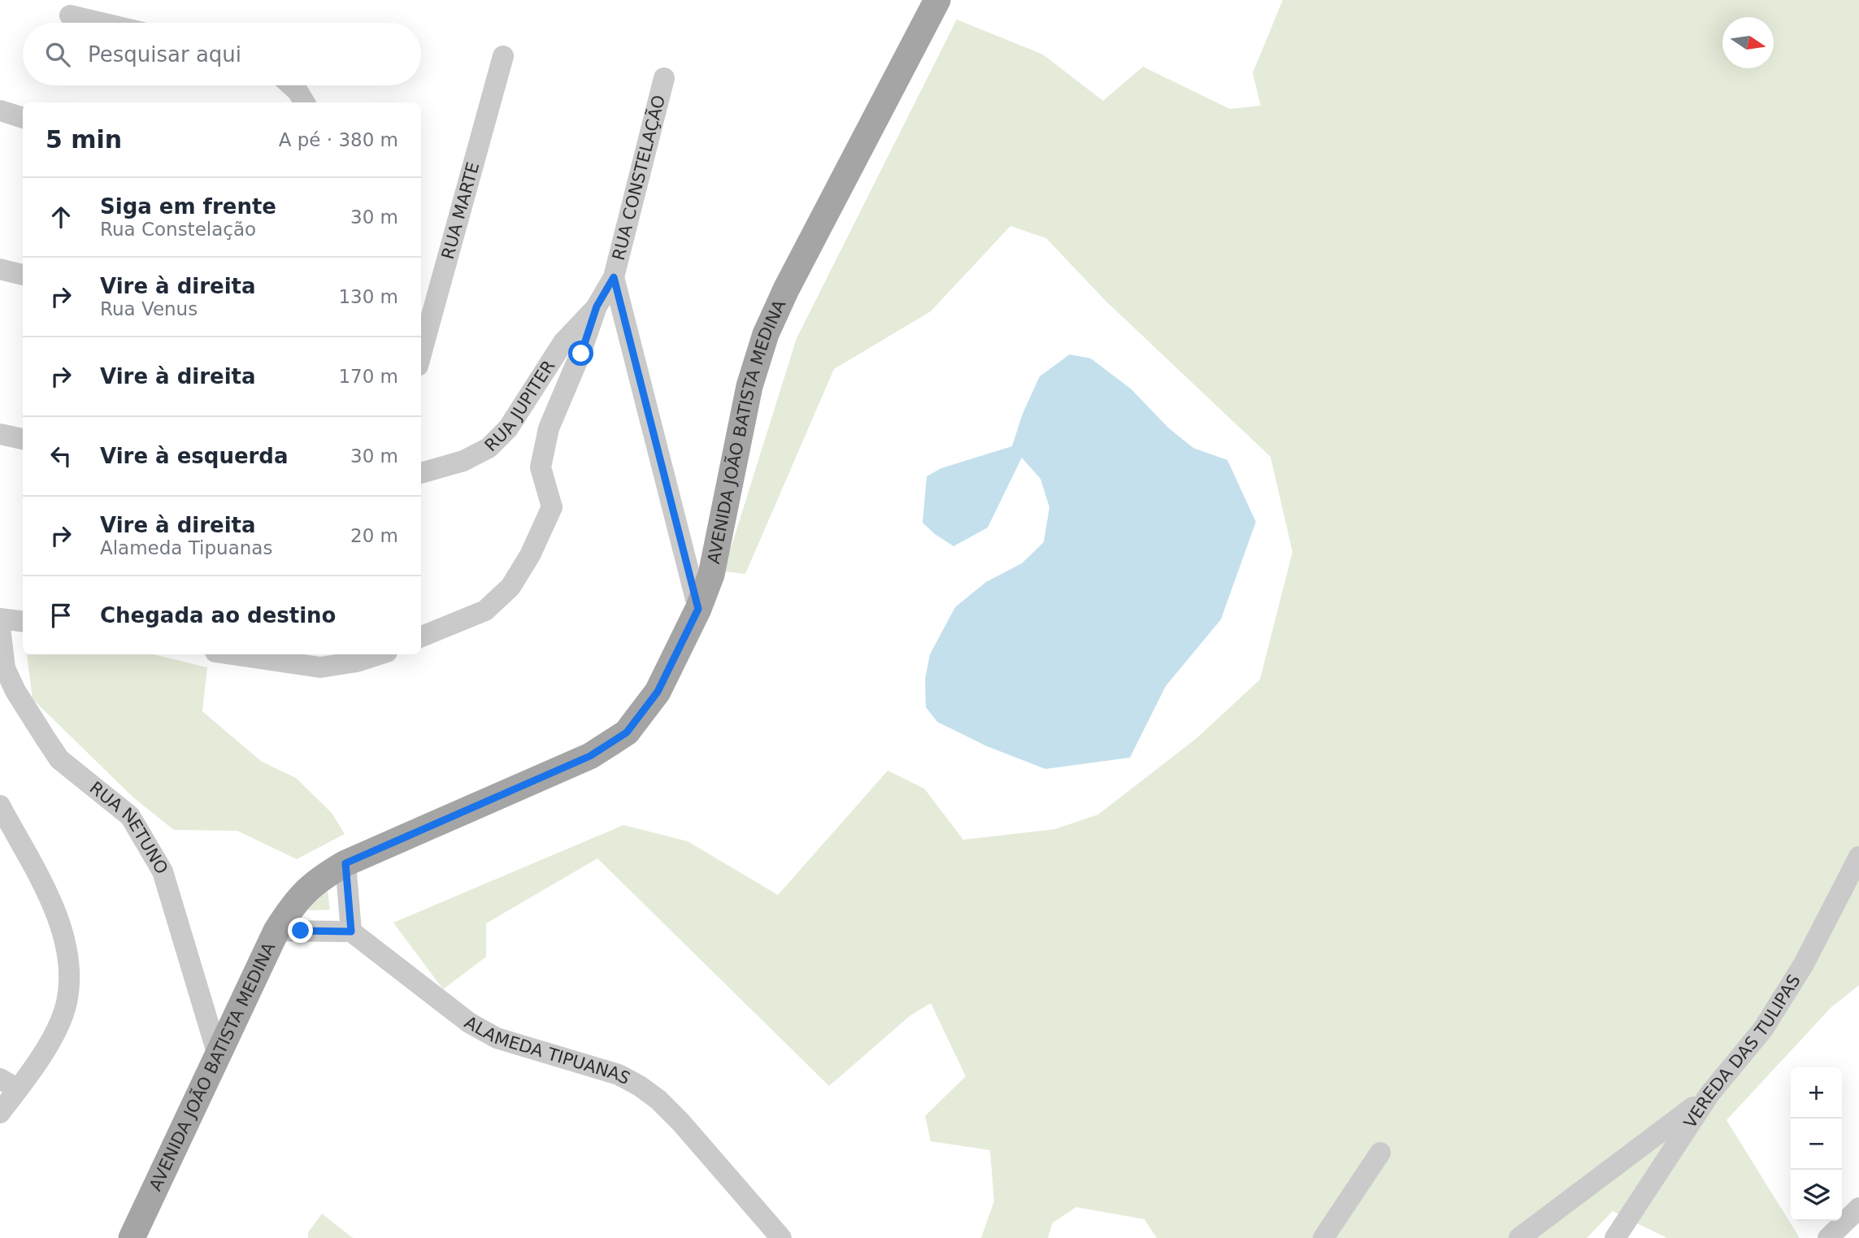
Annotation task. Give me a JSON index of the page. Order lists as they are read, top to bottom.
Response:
{
  "streets": {
    "main road": ["AVENIDA JOÃO BATISTA MEDINA"],
    "street": [
      "RUA CONSTELAÇÃO",
      "RUA MARTE",
      "RUA JUPITER",
      "RUA NETUNO",
      "ALAMEDA TIPUANAS",
      "VEREDA DAS TULIPAS"
    ]
  },
  "crossings": [
    ["RUA CONSTELAÇÃO", "RUA JUPITER"],
    ["AVENIDA JOÃO BATISTA MEDINA", "RUA NETUNO"]
  ],
  "north": "right",
  "page": {
    "search": "Pesquisar aqui",
    "heading": ["5 min", "A pé · 380 m"],
    "list": [
      ["Siga em frente", "Rua Constelação", "30 m"],
      ["Vire à direita", "Rua Venus", "130 m"],
      ["Vire à direita", "170 m"],
      ["Vire à esquerda", "30 m"],
      ["Vire à direita", "Alameda Tipuanas", "20 m"],
      "Chegada ao destino"
    ],
    "map_buttons": ["+", "−"]
  }
}
